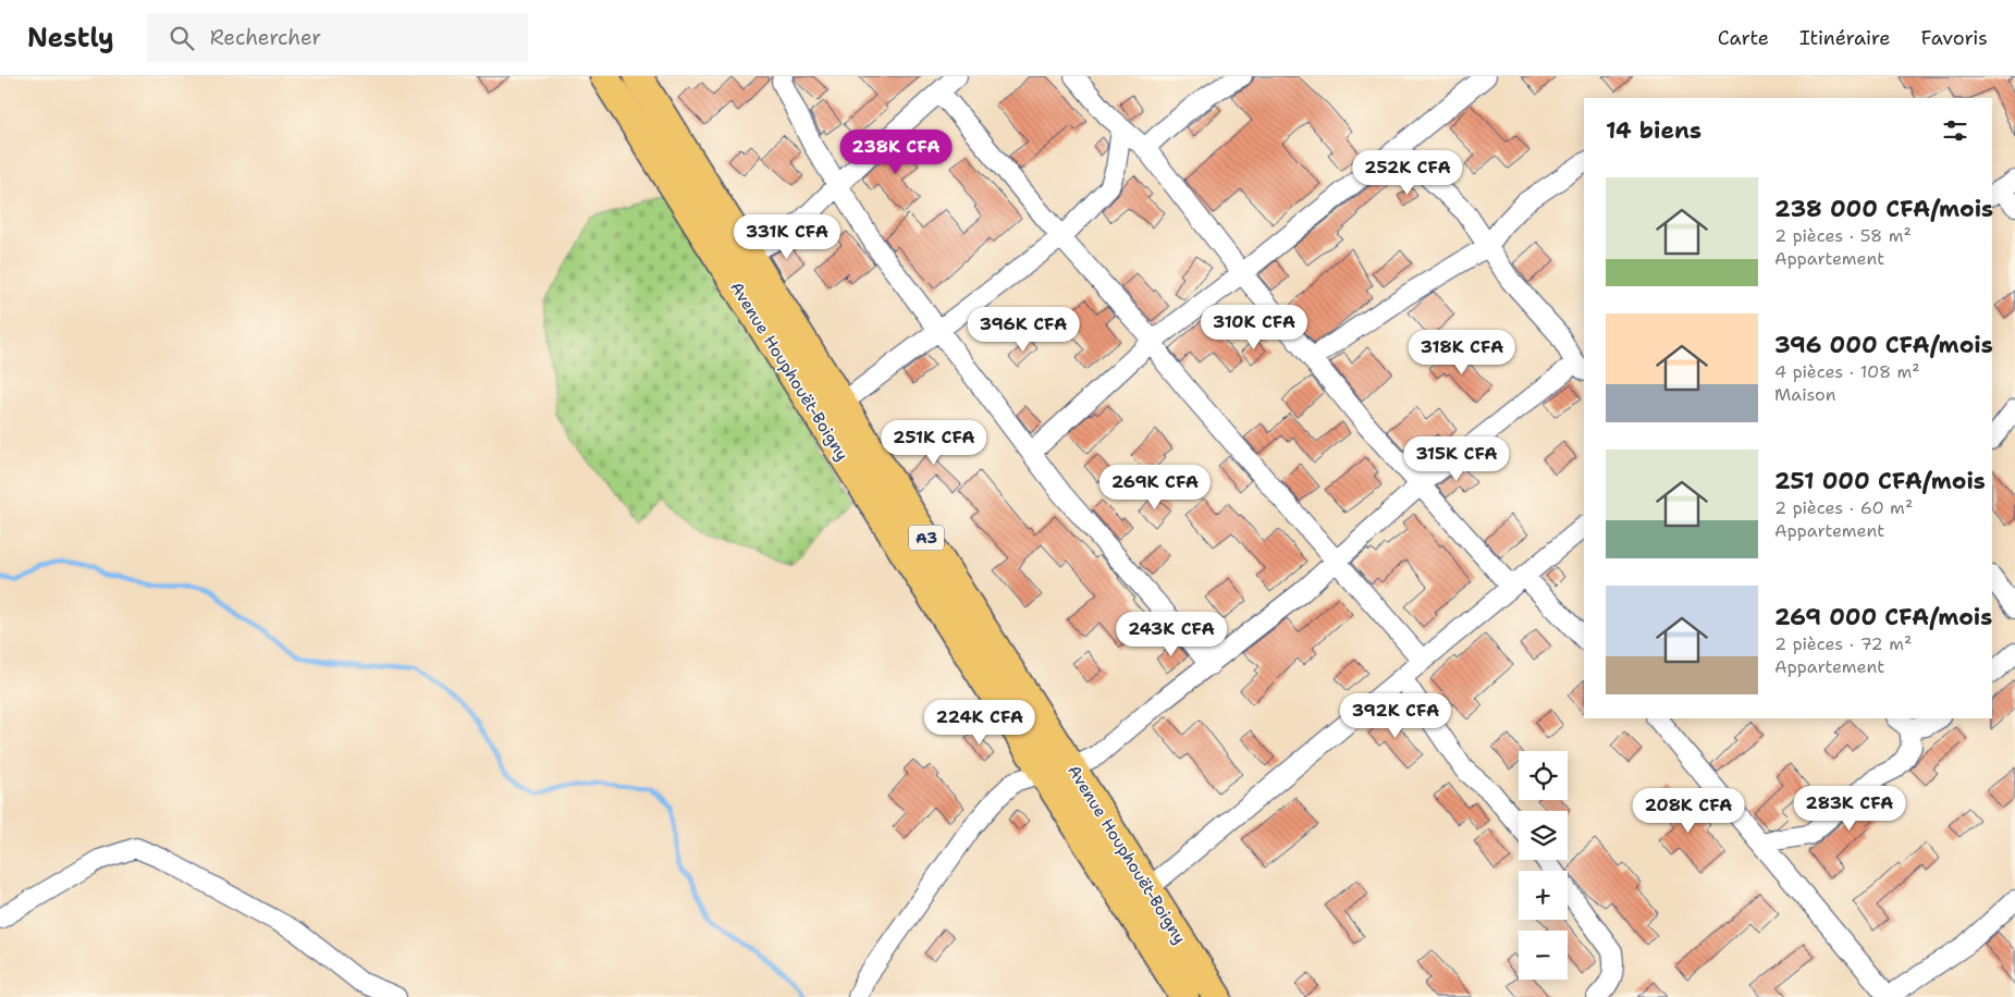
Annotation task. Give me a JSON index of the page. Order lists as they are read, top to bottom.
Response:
{
  "streets": {
    "highway": ["Avenue Houphouët-Boigny", "A3"]
  },
  "page": {
    "header": "Nestly",
    "search": "Rechercher",
    "nav": ["Carte", "Itinéraire", "Favoris"],
    "heading": "14 biens",
    "price": [
      "238K CFA",
      "252K CFA",
      "331K CFA",
      "310K CFA",
      "396K CFA",
      "318K CFA",
      "251K CFA",
      "315K CFA",
      "269K CFA",
      "243K CFA",
      "392K CFA",
      "224K CFA",
      "283K CFA",
      "208K CFA"
    ],
    "list": [
      {
        "name": "238 000 CFA/mois",
        "note": "2 pièces · 58 m² · Appartement"
      },
      {
        "name": "396 000 CFA/mois",
        "note": "4 pièces · 108 m² · Maison"
      },
      {
        "name": "251 000 CFA/mois",
        "note": "2 pièces · 60 m² · Appartement"
      },
      {
        "name": "269 000 CFA/mois",
        "note": "2 pièces · 72 m² · Appartement"
      }
    ],
    "map_buttons": ["+", "−"]
  }
}
